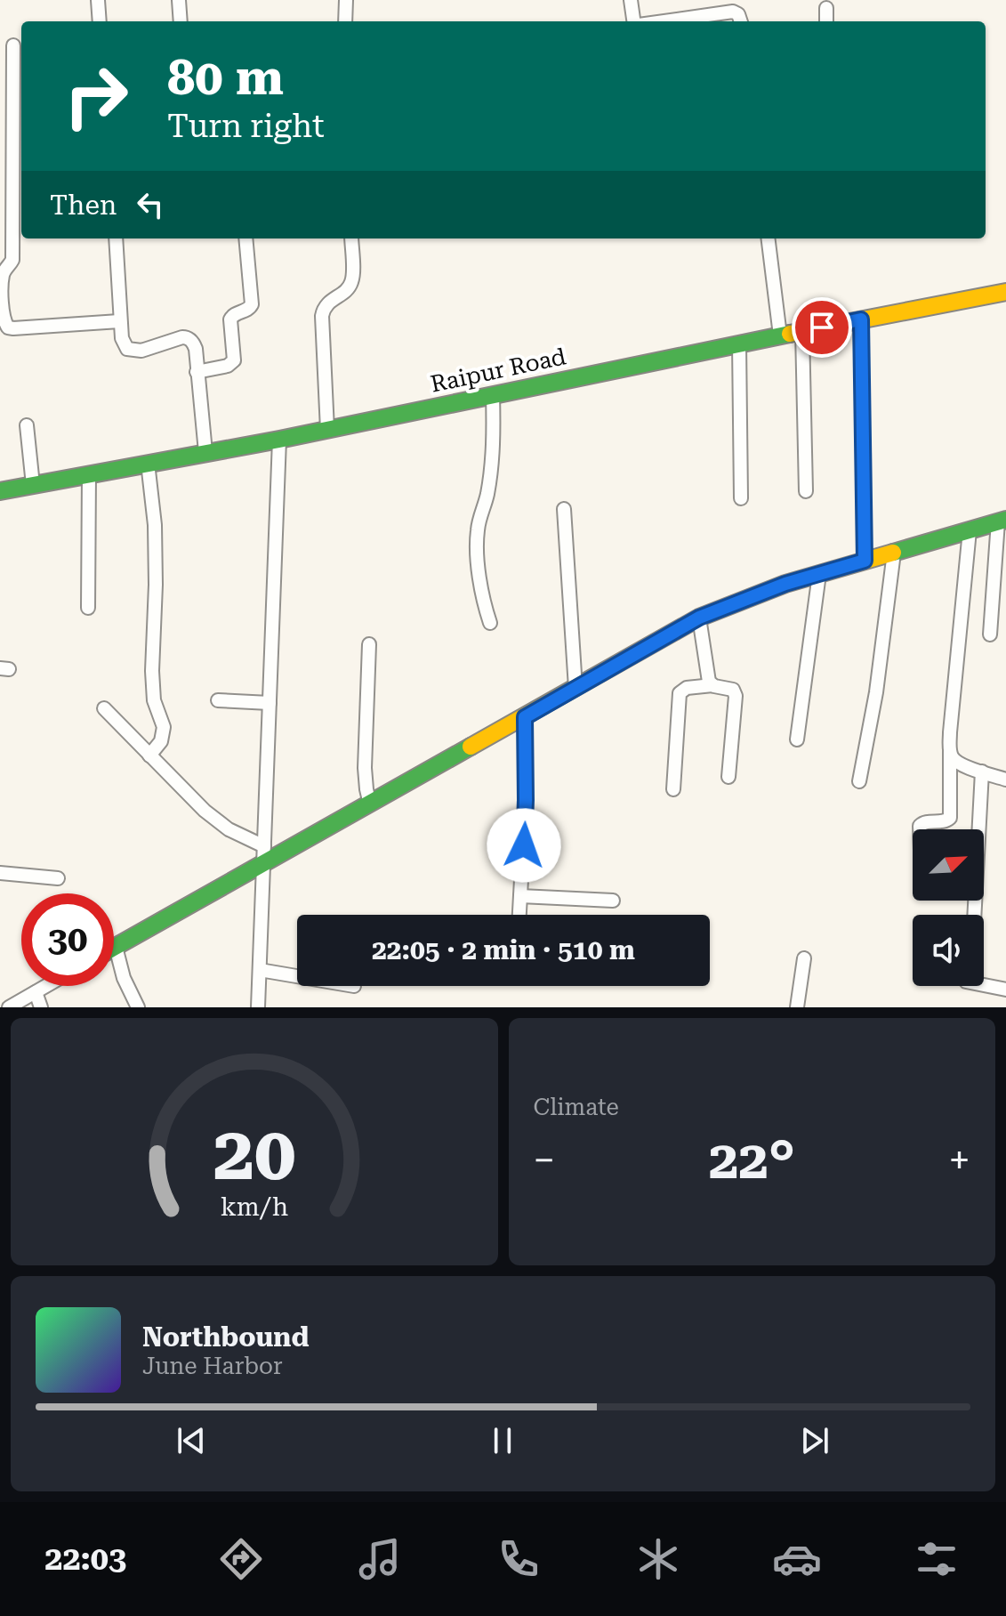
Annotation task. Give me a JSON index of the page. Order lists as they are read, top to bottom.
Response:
{
  "streets": {
    "main road": ["Raipur Road"]
  },
  "north": "top right",
  "page": {
    "turn": ["80 m", "Turn right"],
    "then": "Then",
    "limit": "30",
    "trip": "22:05 · 2 min · 510 m",
    "tile": "Climate",
    "heat": ["−", "22°", "+"],
    "song": ["Northbound", "June Harbor"],
    "tabs": "22:03",
    "gauge": ["20", "km/h"]
  }
}
